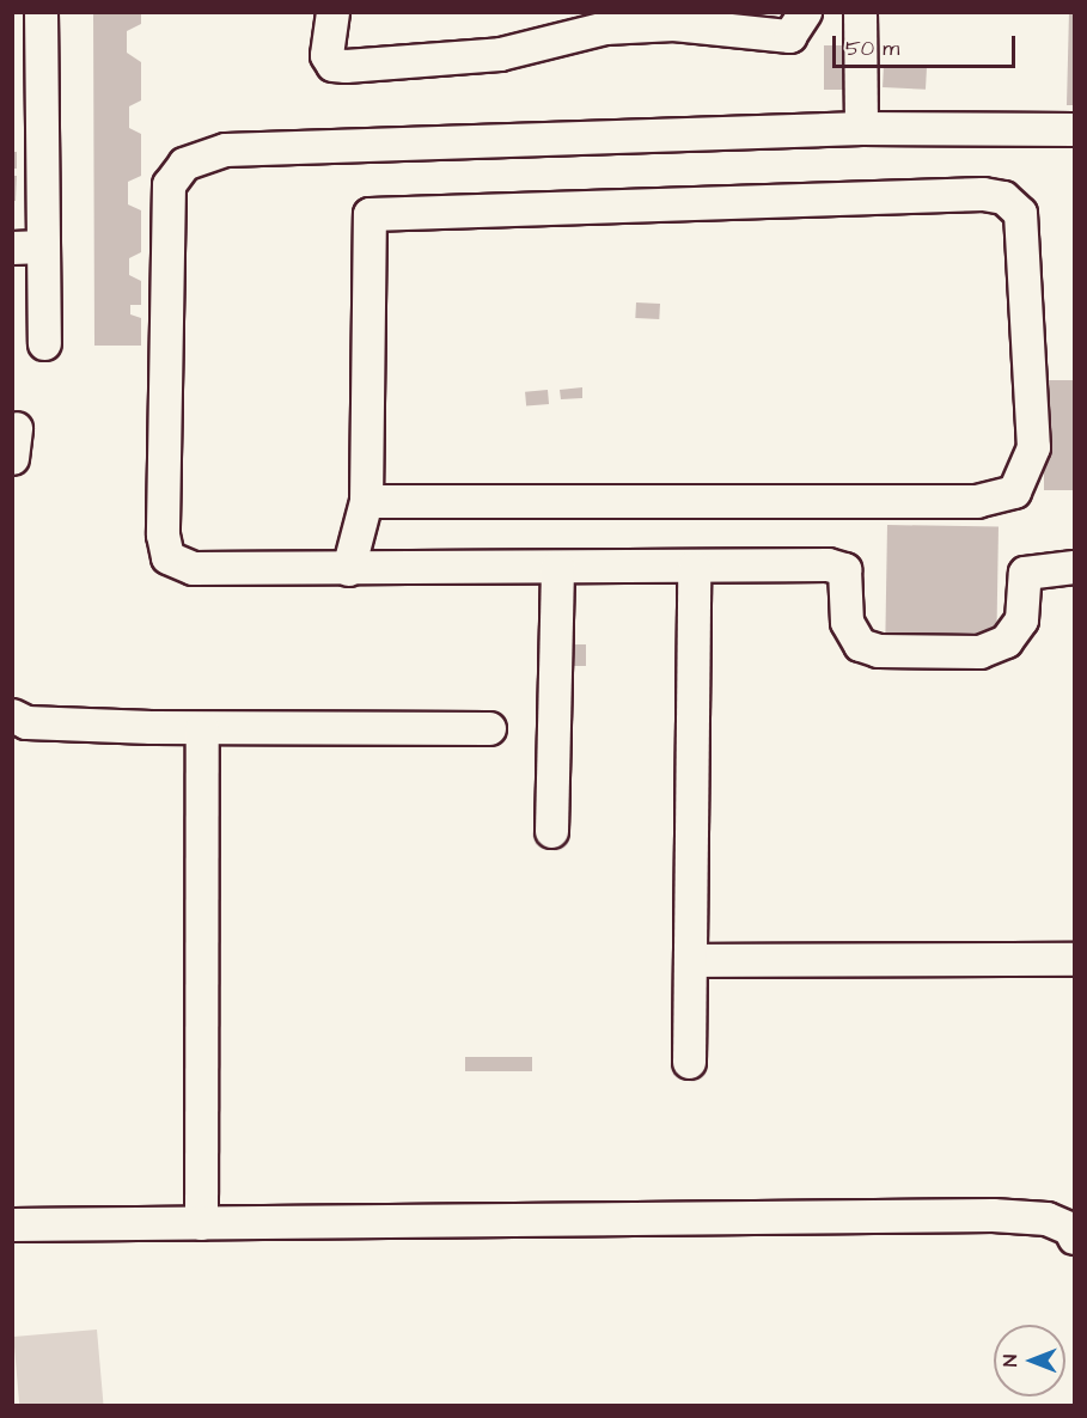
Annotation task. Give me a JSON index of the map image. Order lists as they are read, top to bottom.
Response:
{
  "scale_bar": "50 m",
  "north": "left"
}
